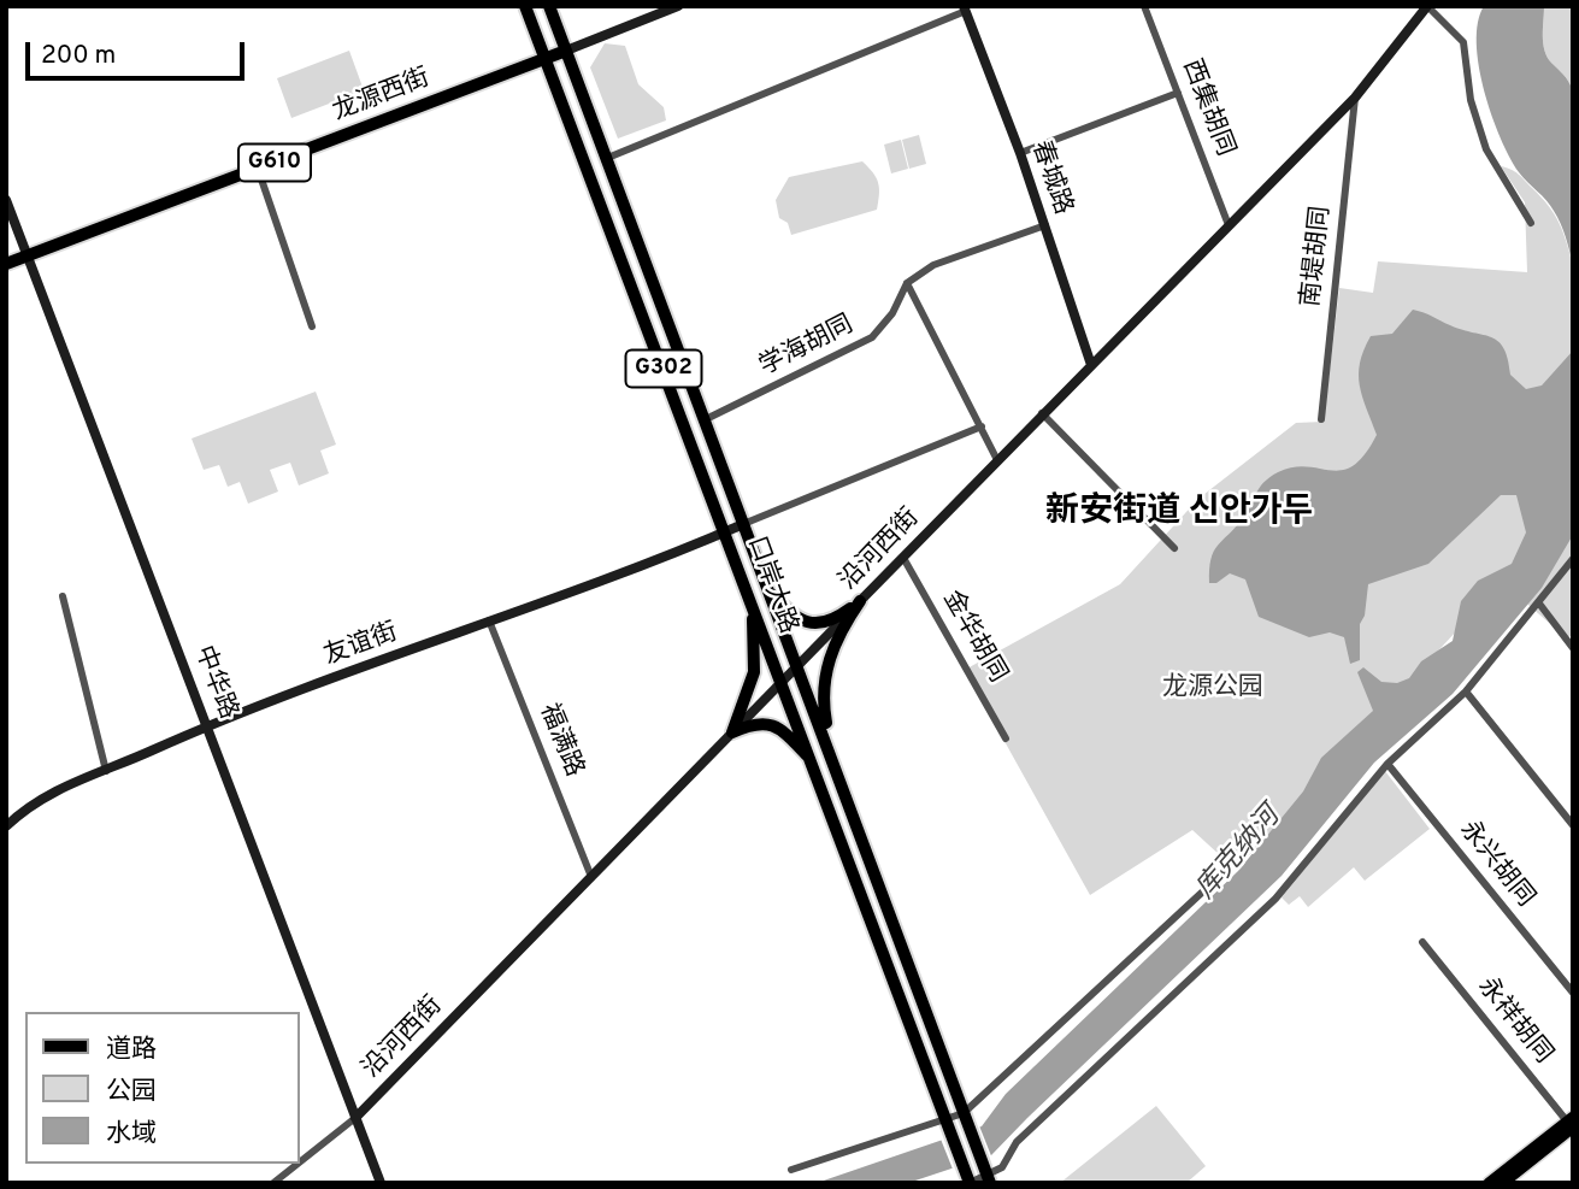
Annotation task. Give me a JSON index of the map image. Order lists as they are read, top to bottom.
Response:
{
  "streets": {
    "highway": [
      "龙源西街",
      "G610",
      "G302",
      "口岸大路"
    ],
    "street": [
      "西集胡同",
      "春城路",
      "南堤胡同",
      "学海胡同",
      "沿河西街",
      "金华胡同",
      "友谊街",
      "中华路",
      "福满路",
      "永兴胡同",
      "永祥胡同"
    ]
  },
  "crossings": [
    ["龙源西街", "口岸大路"],
    ["龙源西街", "中华路"],
    ["西集胡同", "沿河西街"],
    ["春城路", "沿河西街"],
    ["南堤胡同", "沿河西街"],
    ["学海胡同", "口岸大路"],
    ["沿河西街", "口岸大路"],
    ["沿河西街", "金华胡同"],
    ["沿河西街", "中华路"],
    ["沿河西街", "福满路"],
    ["口岸大路", "友谊街"],
    ["友谊街", "中华路"],
    ["友谊街", "福满路"]
  ],
  "districts": ["新安街道 신안가두"],
  "water": ["库克纳河"],
  "parks": ["龙源公园"],
  "legend": ["道路", "公园", "水域"],
  "scale_bar": "200 m"
}
